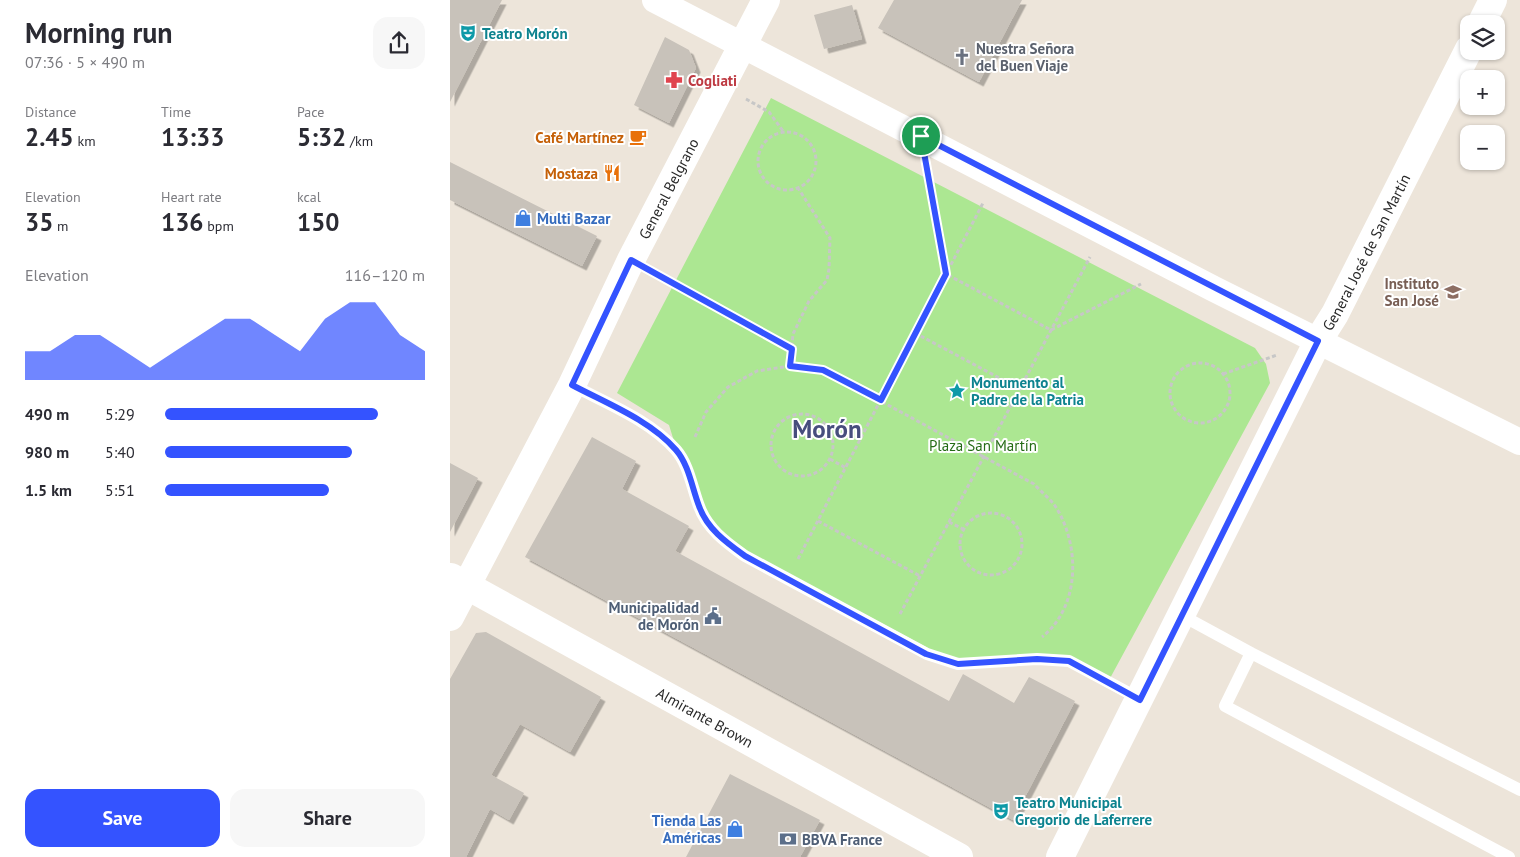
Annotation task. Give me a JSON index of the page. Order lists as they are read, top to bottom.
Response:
{
  "streets": {
    "street": ["General Belgrano", "General José de San Martín", "Almirante Brown"]
  },
  "crossings": [
    ["General Belgrano", "Almirante Brown"]
  ],
  "districts": ["Morón"],
  "parks": ["Plaza San Martín"],
  "places": {
    "theatre": ["Teatro Morón", "Teatro Municipal Gregorio de Laferrere"],
    "church": ["Nuestra Señora del Buen Viaje"],
    "pharmacy": ["Cogliati"],
    "cafe": ["Café Martínez"],
    "restaurant": ["Mostaza"],
    "shop": ["Multi Bazar", "Tienda Las Américas"],
    "school or university": ["Instituto San José"],
    "place": ["Monumento al Padre de la Patria"],
    "public building": ["Municipalidad de Morón"],
    "bank": ["BBVA France"]
  },
  "page": {
    "heading": ["Morning run", "07:36 · 5 × 490 m"],
    "map_buttons": ["+", "−"],
    "stats": [
      ["Distance", "2.45 km"],
      ["Time", "13:33"],
      ["Pace", "5:32 /km"],
      ["Elevation", "35 m"],
      ["Heart rate", "136 bpm"],
      ["kcal", "150"]
    ],
    "chart": ["Elevation", "116–120 m"],
    "list": [
      {
        "name": "490 m",
        "note": "5:29"
      },
      {
        "name": "980 m",
        "note": "5:40"
      },
      {
        "name": "1.5 km",
        "note": "5:51"
      }
    ],
    "buttons": ["Save", "Share"]
  }
}
